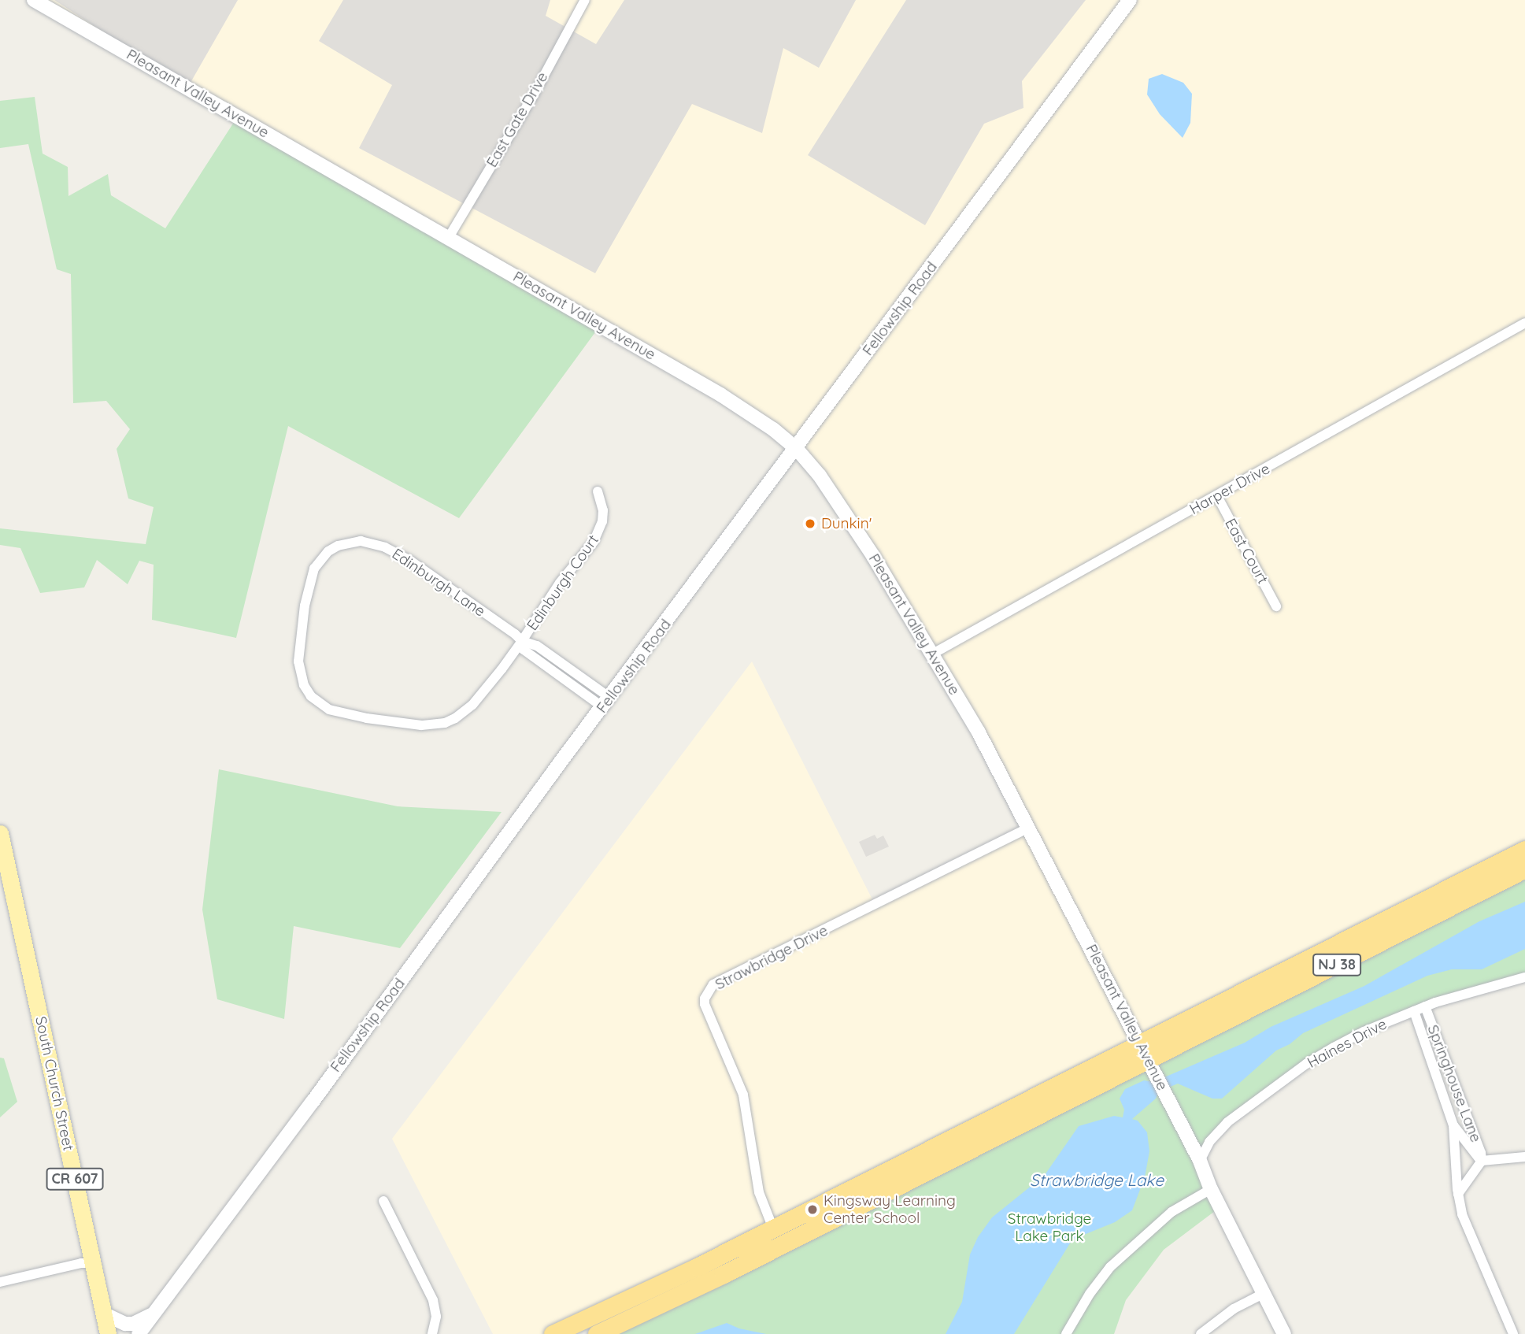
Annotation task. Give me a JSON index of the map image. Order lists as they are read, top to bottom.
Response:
{
  "streets": {
    "highway": ["NJ 38"],
    "main road": ["South Church Street", "CR 607"],
    "street": [
      "Pleasant Valley Avenue",
      "East Gate Drive",
      "Fellowship Road",
      "Harper Drive",
      "East Court",
      "Edinburgh Lane",
      "Edinburgh Court",
      "Strawbridge Drive",
      "Haines Drive",
      "Springhouse Lane"
    ]
  },
  "crossings": [
    ["Pleasant Valley Avenue", "East Gate Drive"],
    ["Pleasant Valley Avenue", "Fellowship Road"],
    ["Pleasant Valley Avenue", "Harper Drive"],
    ["Pleasant Valley Avenue", "Strawbridge Drive"],
    ["Pleasant Valley Avenue", "NJ 38"],
    ["Pleasant Valley Avenue", "Haines Drive"],
    ["Fellowship Road", "Edinburgh Lane"],
    ["Harper Drive", "East Court"],
    ["Edinburgh Lane", "Edinburgh Court"],
    ["Strawbridge Drive", "NJ 38"],
    ["Haines Drive", "Springhouse Lane"]
  ],
  "water": ["Strawbridge Lake"],
  "parks": ["Strawbridge Lake Park"],
  "places": ["Dunkin'", "Kingsway Learning Center School"]
}
